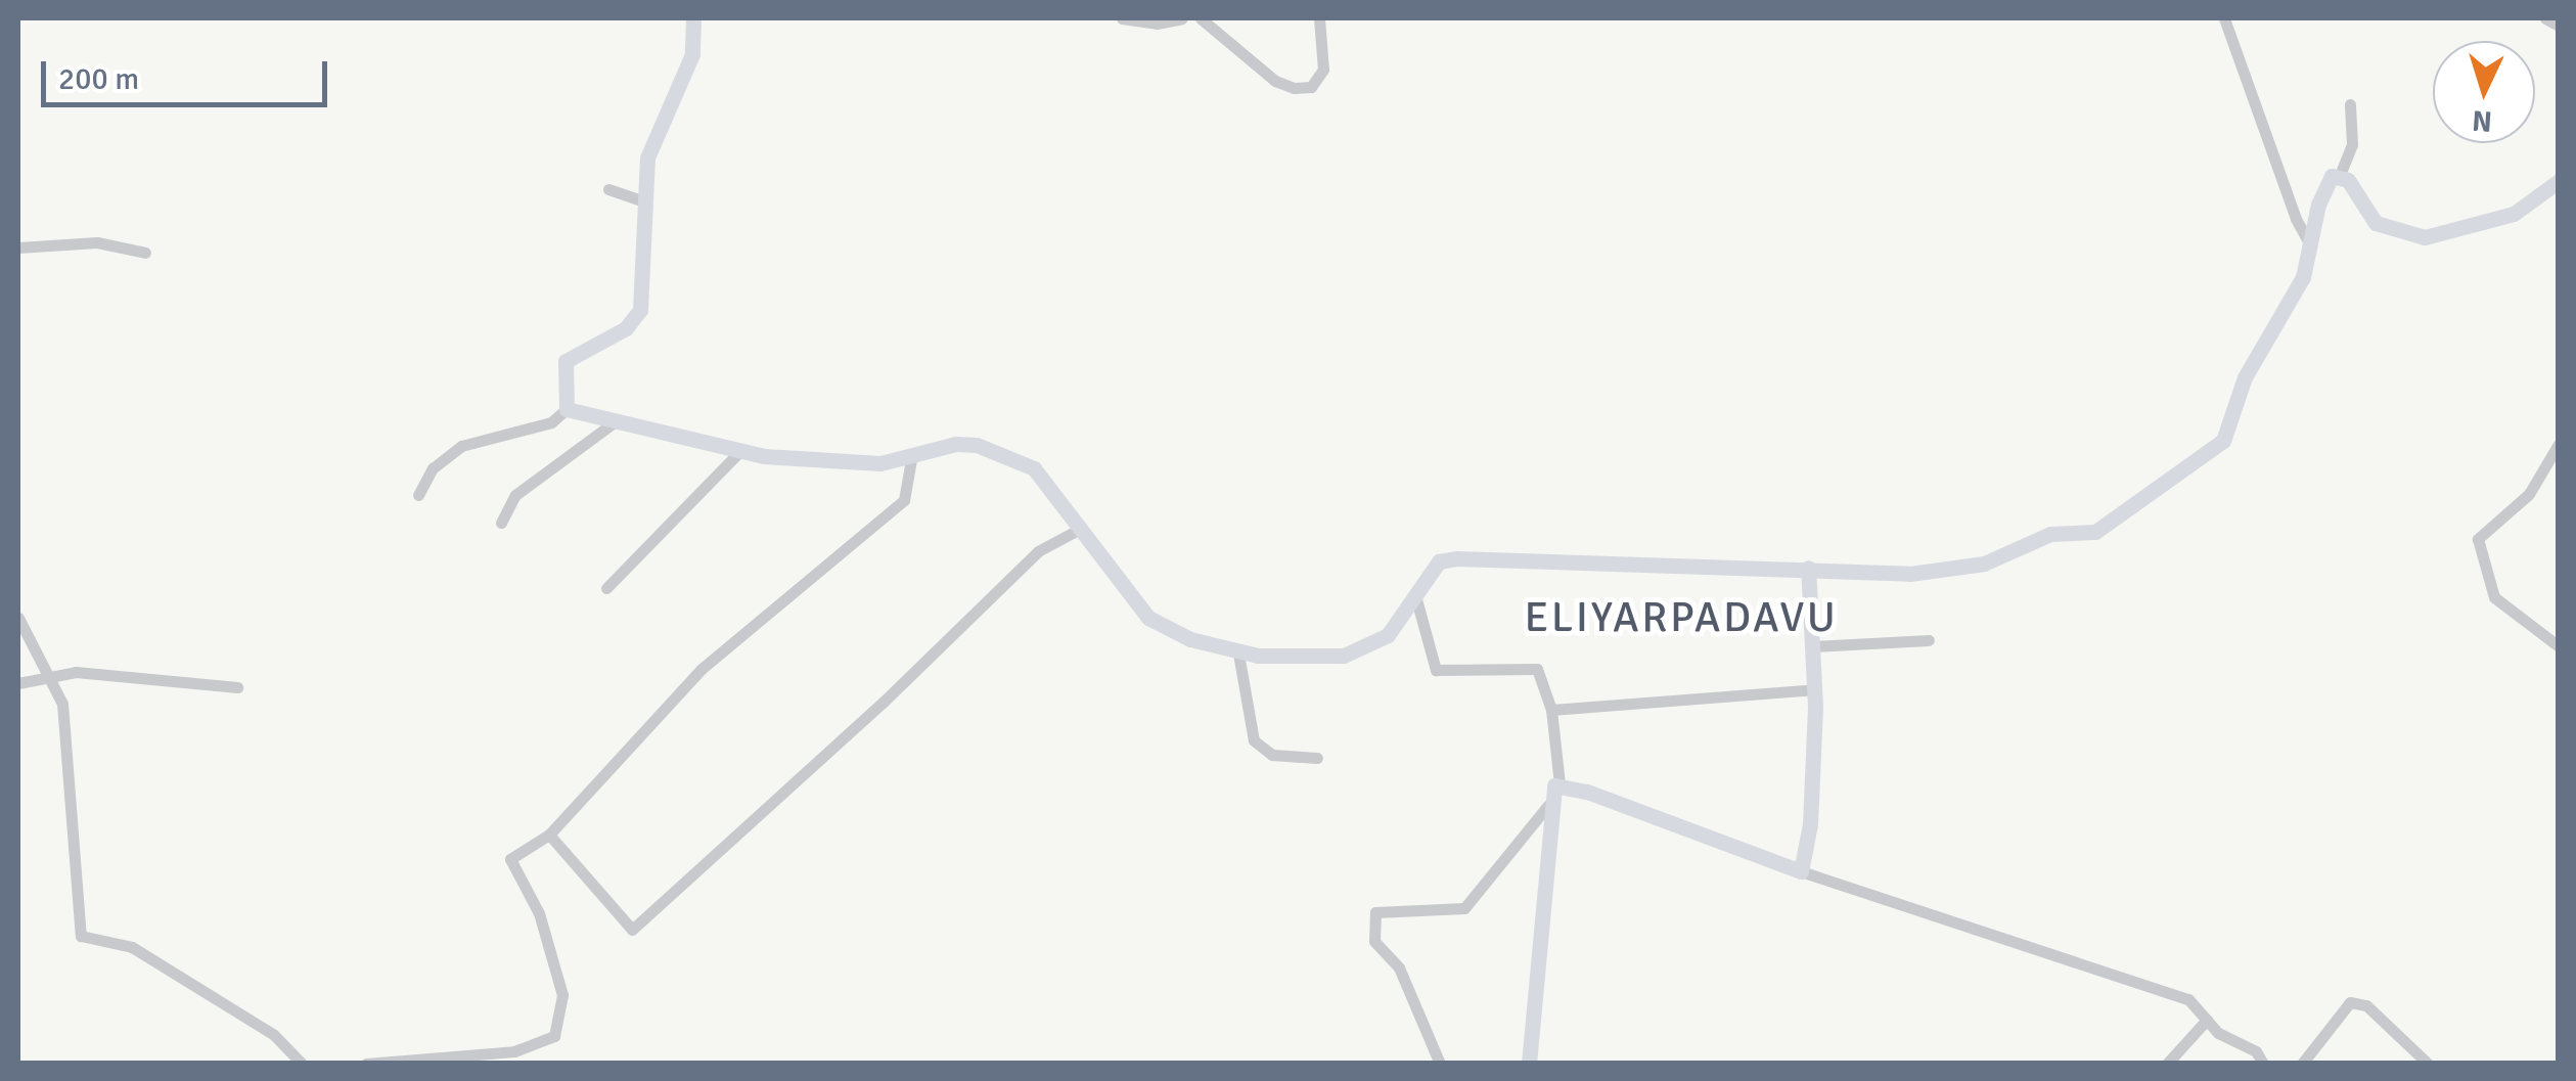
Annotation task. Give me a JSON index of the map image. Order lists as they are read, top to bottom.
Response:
{
  "districts": ["ELIYARPADAVU"],
  "scale_bar": "200 m",
  "north": "bottom"
}
